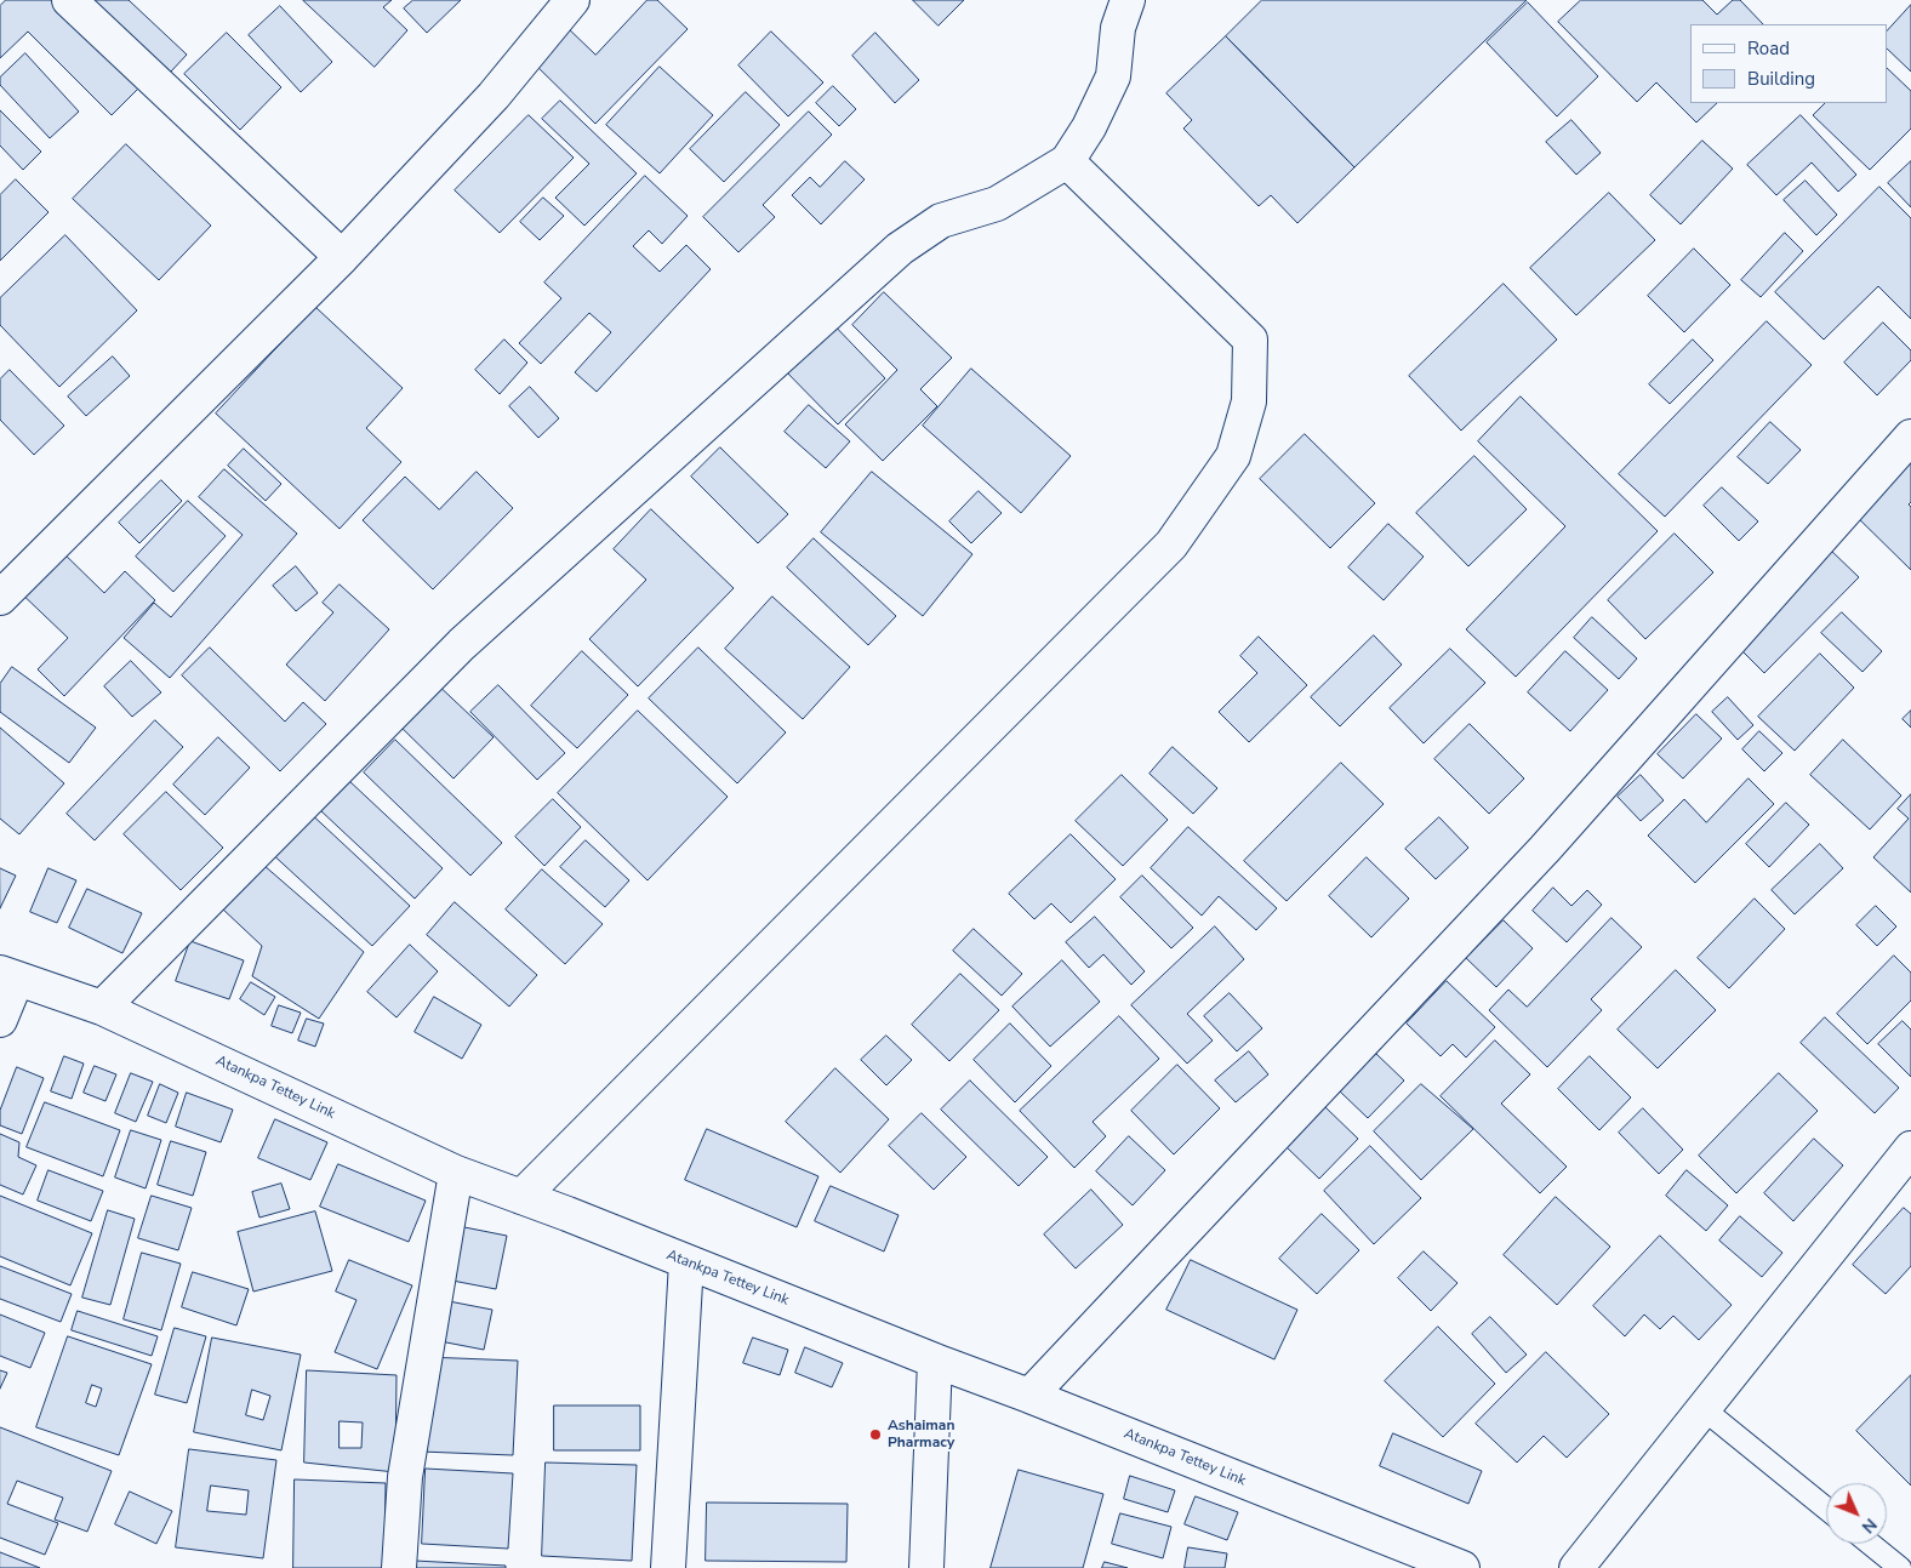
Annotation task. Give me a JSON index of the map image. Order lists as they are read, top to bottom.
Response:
{
  "streets": {
    "street": ["Atankpa Tettey Link"]
  },
  "places": ["Ashaiman Pharmacy"],
  "legend": ["Road", "Building"],
  "north": "bottom right"
}
